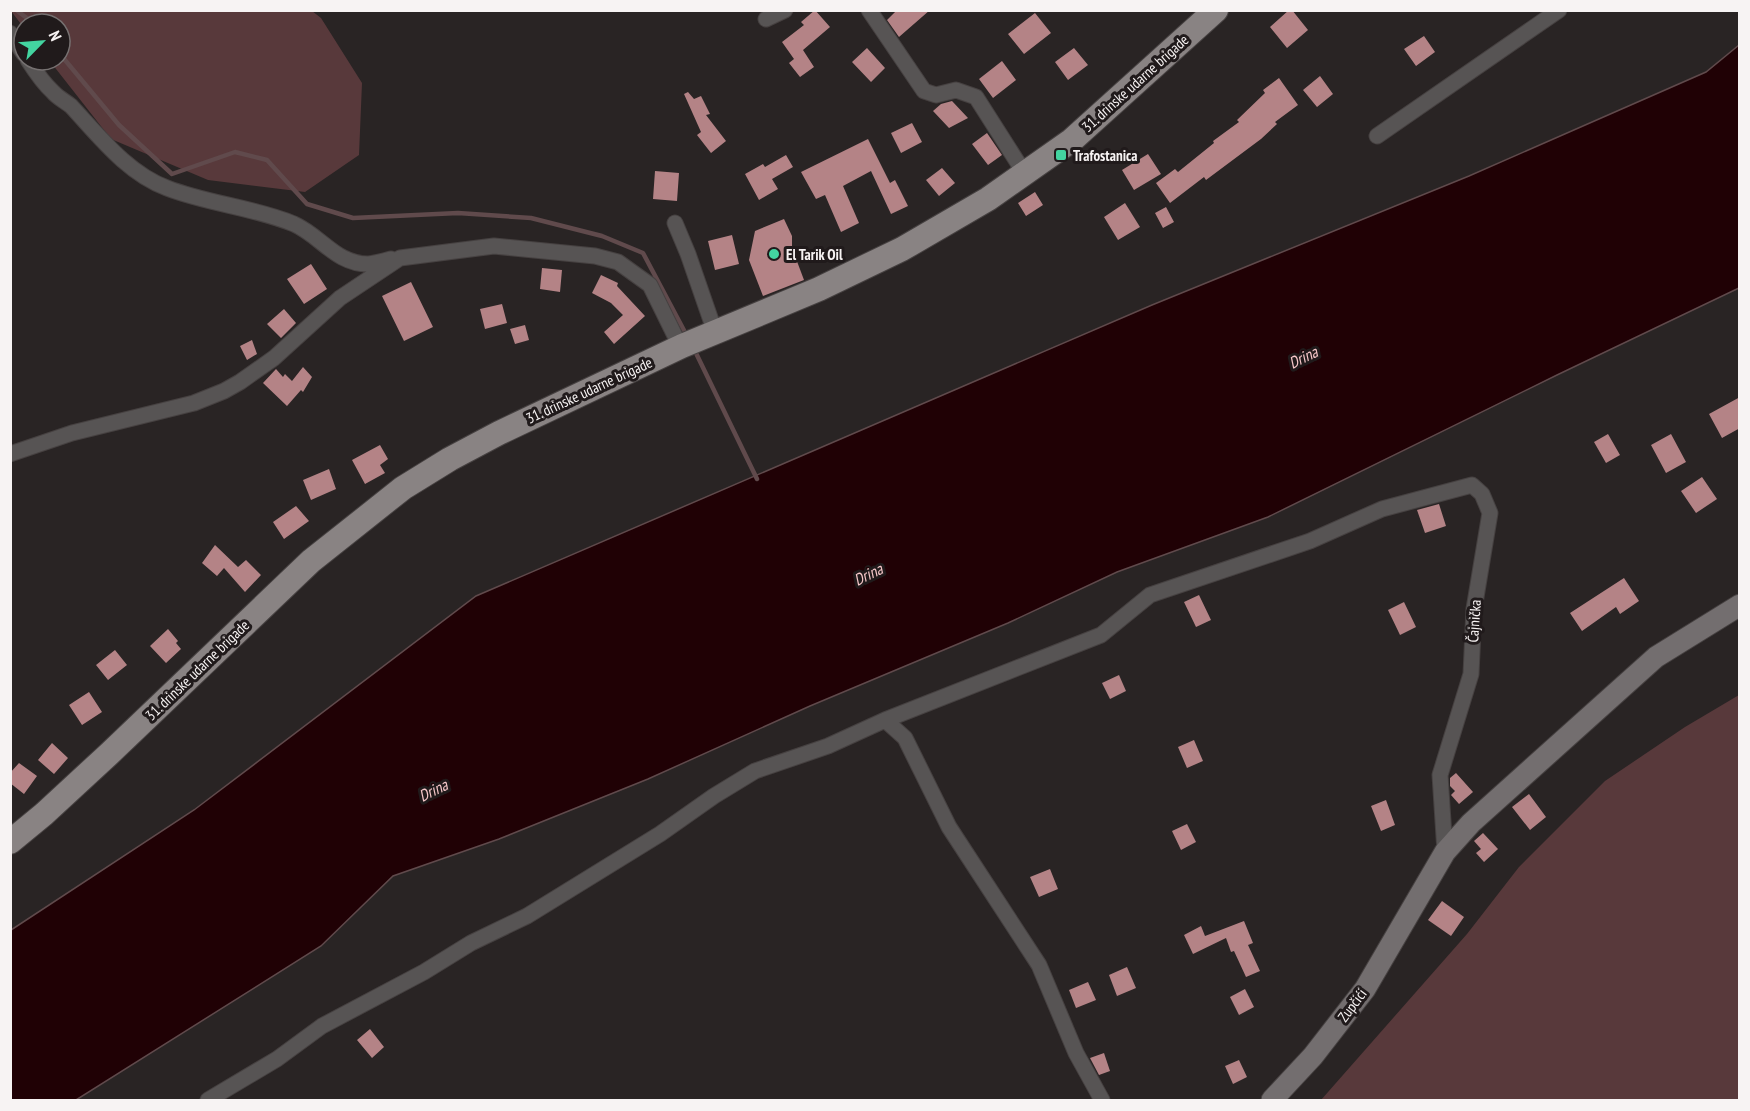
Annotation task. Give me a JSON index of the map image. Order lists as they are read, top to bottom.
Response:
{
  "streets": {
    "main road": ["31. drinske udarne brigade", "Zupčići"],
    "street": ["Čajnička"]
  },
  "crossings": [
    ["Čajnička", "Zupčići"]
  ],
  "water": ["Drina"],
  "places": {
    "transit": ["Trafostanica"],
    "other": ["El Tarik Oil"]
  },
  "north": "top right"
}
